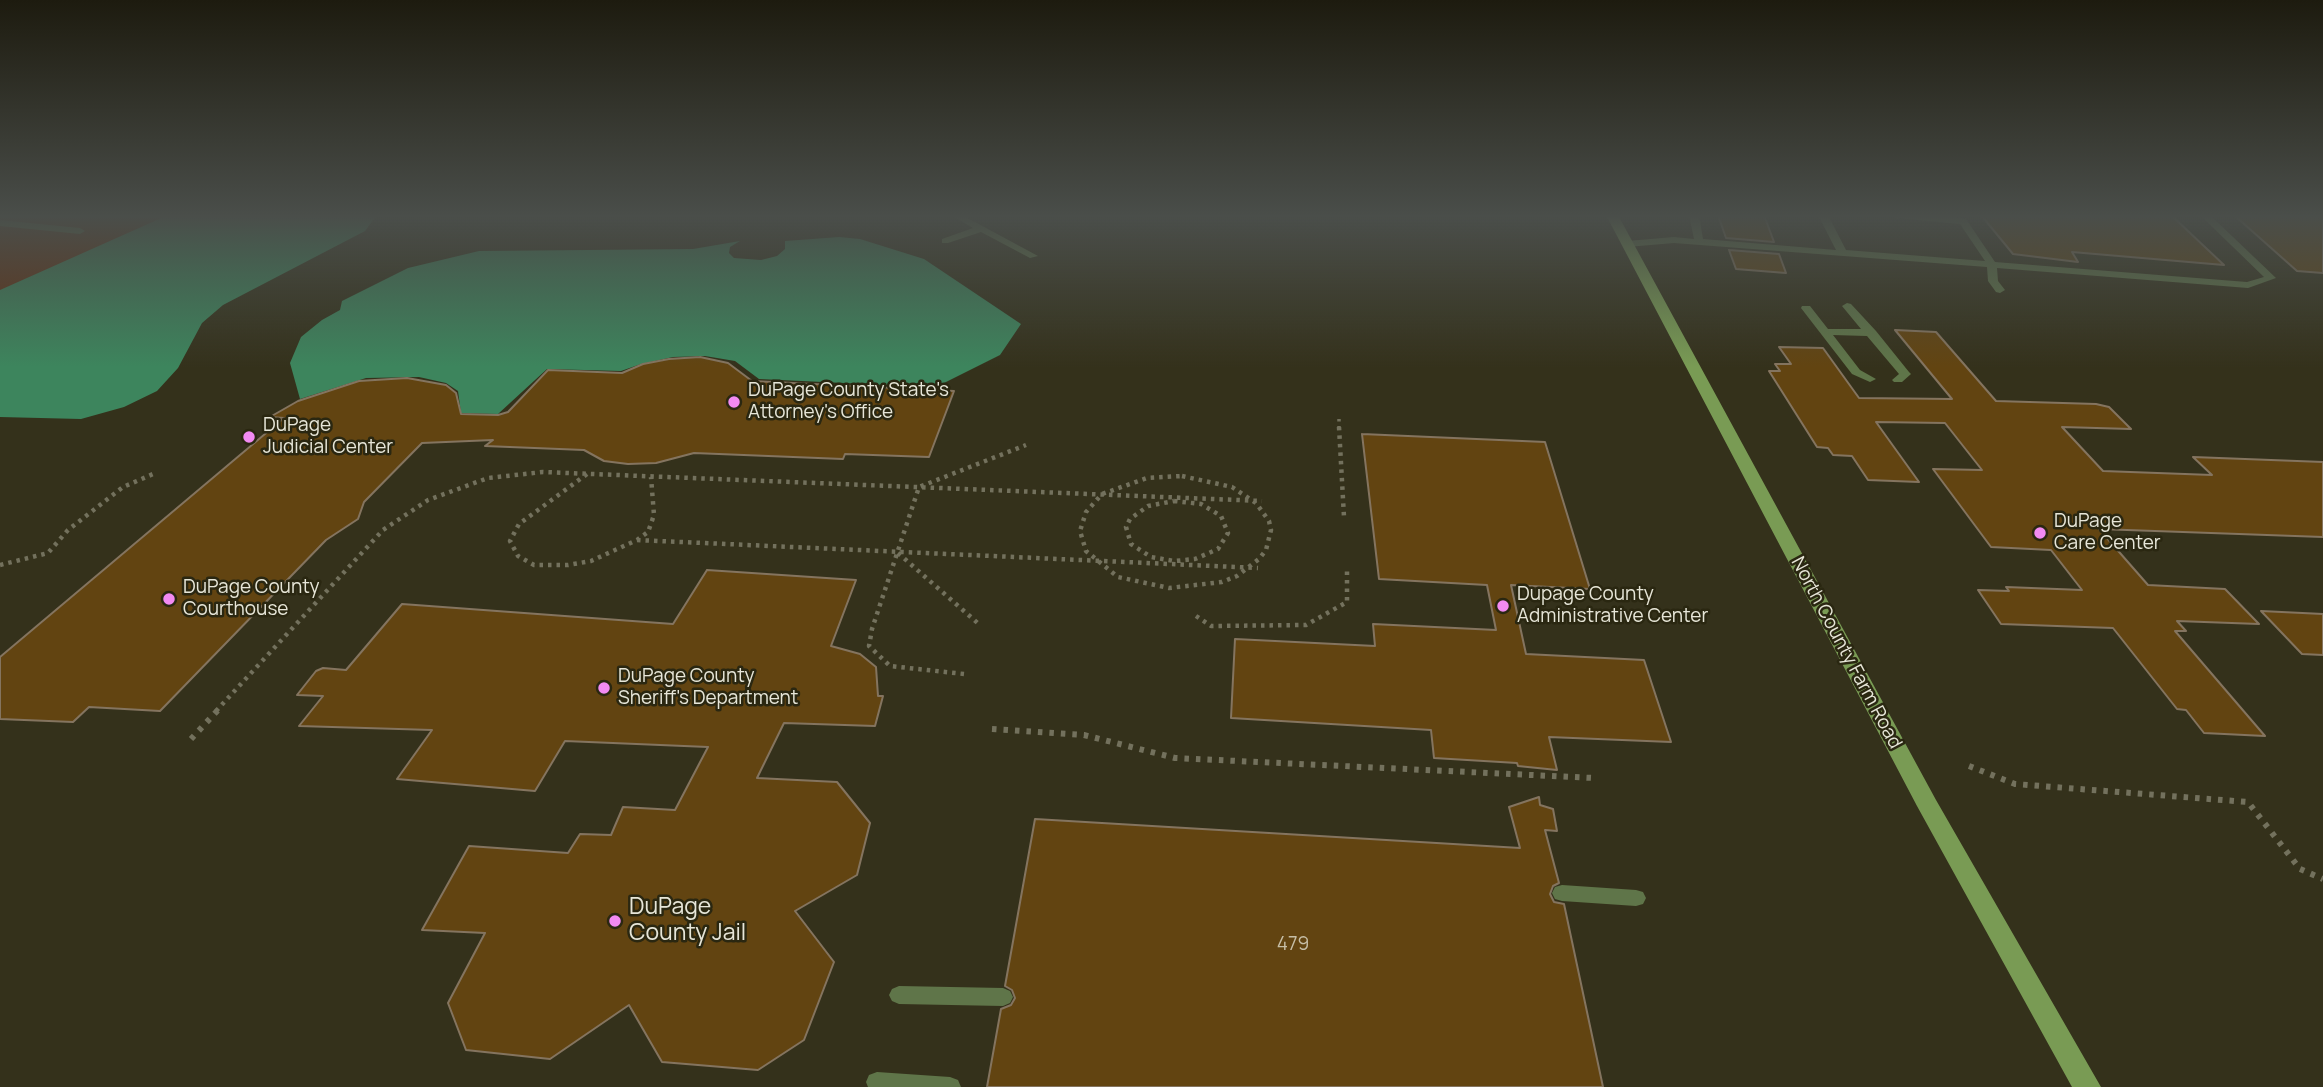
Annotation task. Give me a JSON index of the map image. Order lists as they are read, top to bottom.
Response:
{
  "streets": {
    "main road": ["North County Farm Road"]
  },
  "places": [
    "DuPage County State's Attorney's Office",
    "DuPage Judicial Center",
    "DuPage Care Center",
    "DuPage County Courthouse",
    "Dupage County Administrative Center",
    "DuPage County Sheriff's Department",
    "DuPage County Jail"
  ],
  "house_numbers": ["479"]
}
